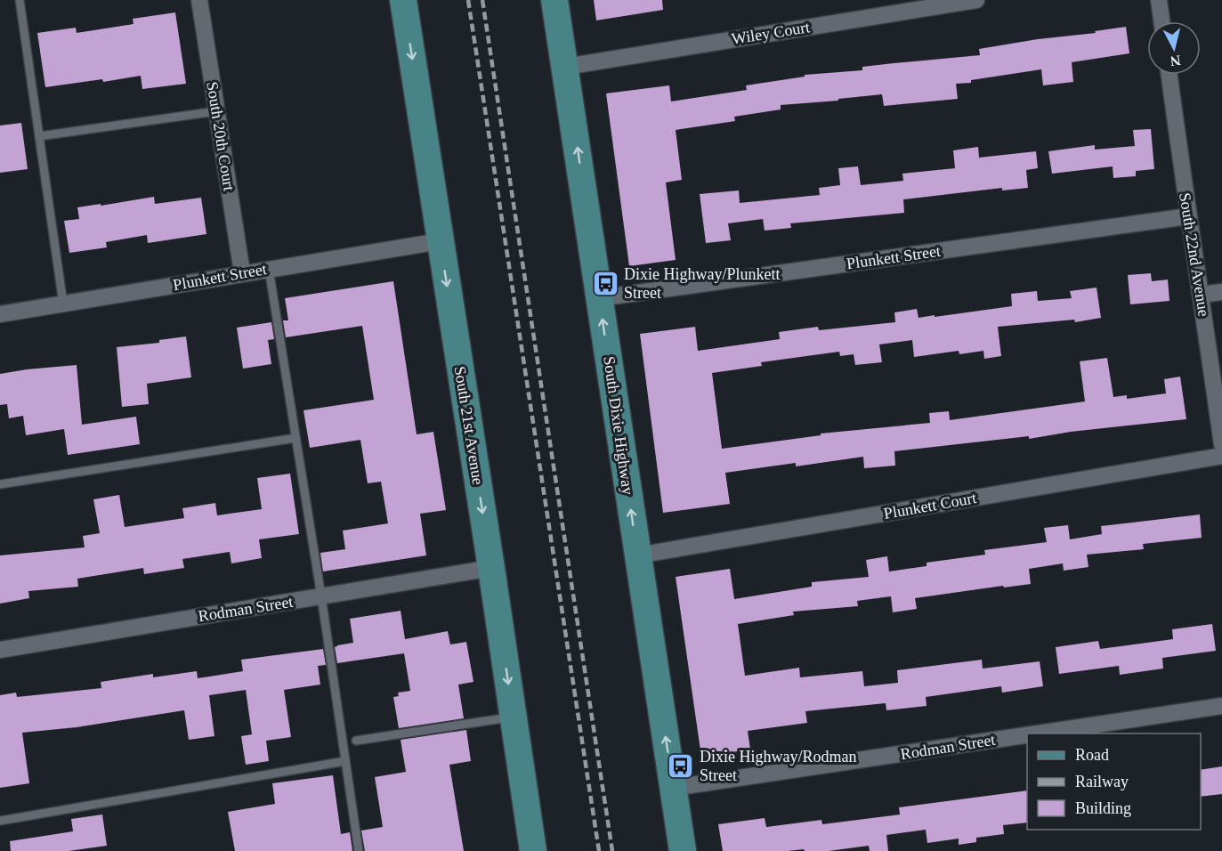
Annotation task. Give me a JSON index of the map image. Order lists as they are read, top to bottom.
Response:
{
  "streets": {
    "main road": ["South 21st Avenue", "South Dixie Highway"],
    "street": [
      "Wiley Court",
      "South 20th Court",
      "South 22nd Avenue",
      "Plunkett Street",
      "Plunkett Court",
      "Rodman Street"
    ]
  },
  "crossings": [
    ["Wiley Court", "South Dixie Highway"],
    ["South 20th Court", "Plunkett Street"],
    ["South 22nd Avenue", "Plunkett Street"],
    ["Plunkett Street", "South 21st Avenue"],
    ["Plunkett Street", "South Dixie Highway"],
    ["South 21st Avenue", "Rodman Street"],
    ["South Dixie Highway", "Plunkett Court"],
    ["South Dixie Highway", "Rodman Street"]
  ],
  "one_way": ["South 21st Avenue", "South Dixie Highway"],
  "places": {
    "bus stop": ["Dixie Highway/Plunkett Street", "Dixie Highway/Rodman Street"]
  },
  "legend": ["Road", "Railway", "Building"],
  "north": "bottom"
}
